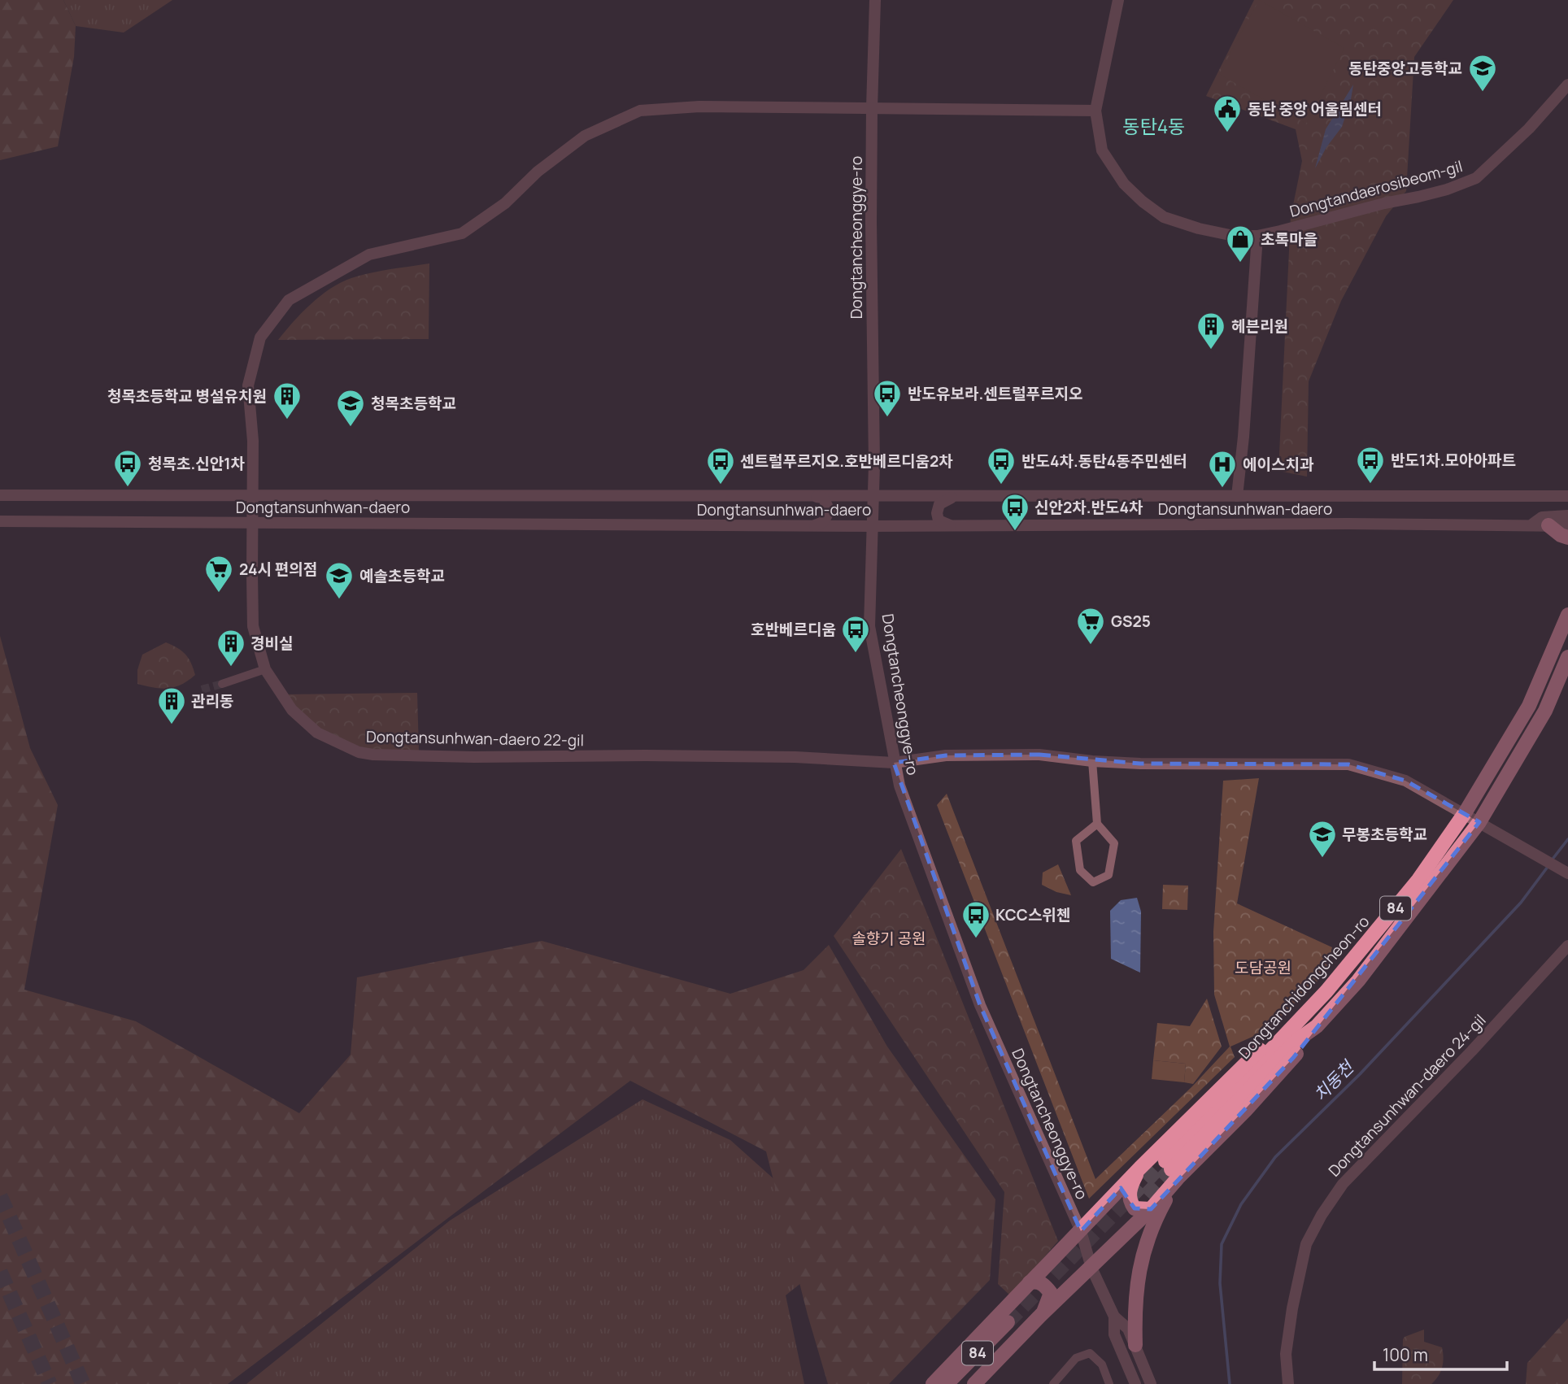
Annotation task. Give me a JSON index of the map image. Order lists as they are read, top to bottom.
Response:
{
  "streets": {
    "main road": ["84", "Dongtanchidongcheon-ro"],
    "street": [
      "Dongtandaerosibeom-gil",
      "Dongtancheonggye-ro",
      "Dongtansunhwan-daero",
      "Dongtansunhwan-daero 22-gil",
      "Dongtansunhwan-daero 24-gil"
    ]
  },
  "crossings": [
    ["Dongtandaerosibeom-gil", "Dongtansunhwan-daero 22-gil"],
    ["Dongtancheonggye-ro", "Dongtansunhwan-daero"],
    ["Dongtancheonggye-ro", "Dongtansunhwan-daero 22-gil"],
    ["Dongtansunhwan-daero", "Dongtansunhwan-daero 22-gil"],
    ["Dongtansunhwan-daero 22-gil", "Dongtanchidongcheon-ro"]
  ],
  "districts": ["동탄4동"],
  "water": ["치동천"],
  "parks": ["솔향기 공원", "도담공원"],
  "places": {
    "school or university": [
      "동탄중앙고등학교",
      "청목초등학교",
      "예솔초등학교",
      "무봉초등학교"
    ],
    "public building": ["동탄 중앙 어울림센터"],
    "shop": ["초록마을"],
    "building": [
      "헤븐리원",
      "청목초등학교 병설유치원",
      "경비실",
      "관리동"
    ],
    "bus stop": [
      "반도유보라.센트럴푸르지오",
      "반도1차.모아아파트",
      "센트럴푸르지오.호반베르디움2차",
      "반도4차.동탄4동주민센터",
      "청목초.신안1차",
      "신안2차.반도4차",
      "호반베르디움",
      "KCC스위첸"
    ],
    "hospital": ["에이스치과"],
    "supermarket": ["24시 편의점", "GS25"]
  },
  "scale_bar": "100 m"
}
